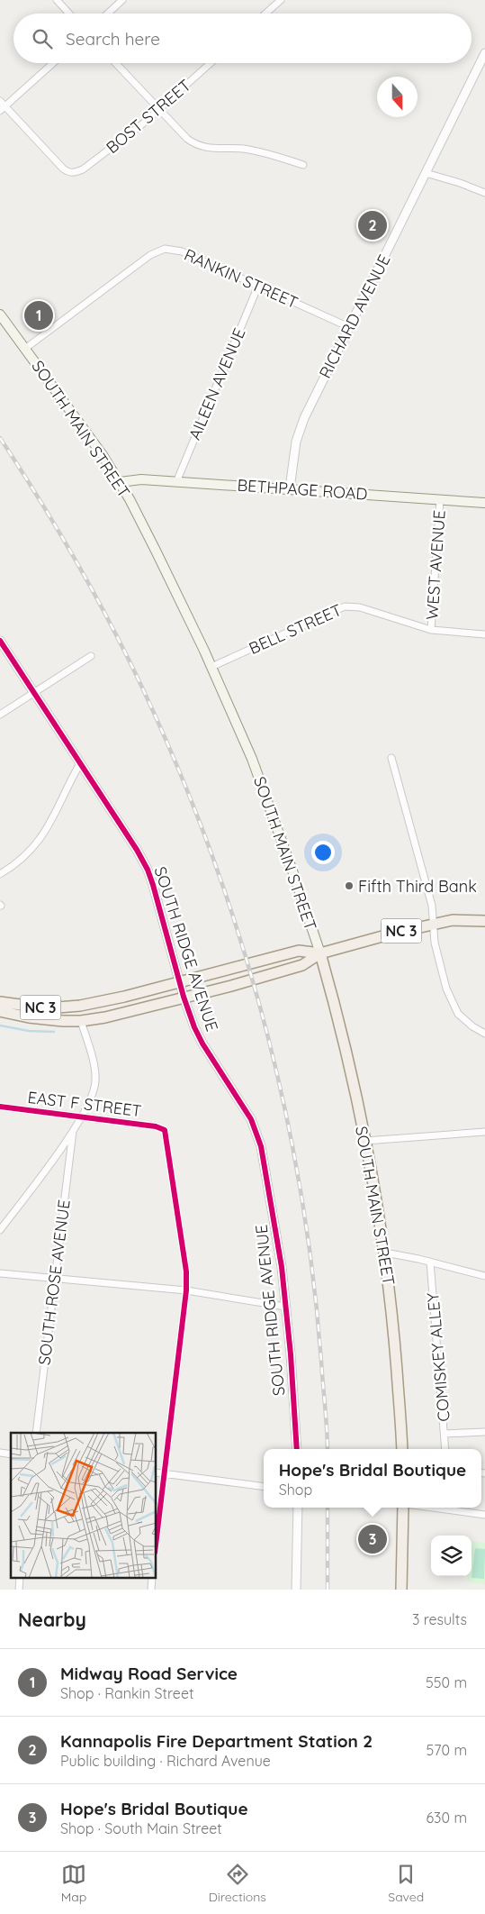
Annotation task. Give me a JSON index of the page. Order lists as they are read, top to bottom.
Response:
{
  "streets": {
    "main road": ["SOUTH MAIN STREET", "BETHPAGE ROAD", "NC 3"],
    "street": [
      "BOST STREET",
      "RANKIN STREET",
      "RICHARD AVENUE",
      "AILEEN AVENUE",
      "WEST AVENUE",
      "BELL STREET",
      "SOUTH RIDGE AVENUE",
      "EAST F STREET",
      "SOUTH ROSE AVENUE",
      "COMISKEY ALLEY"
    ]
  },
  "crossings": [
    ["RANKIN STREET", "RICHARD AVENUE"],
    ["RANKIN STREET", "AILEEN AVENUE"],
    ["RANKIN STREET", "SOUTH MAIN STREET"],
    ["RICHARD AVENUE", "BETHPAGE ROAD"],
    ["AILEEN AVENUE", "BETHPAGE ROAD"],
    ["SOUTH MAIN STREET", "BETHPAGE ROAD"],
    ["SOUTH MAIN STREET", "BELL STREET"],
    ["SOUTH MAIN STREET", "NC 3"],
    ["BETHPAGE ROAD", "WEST AVENUE"],
    ["WEST AVENUE", "BELL STREET"],
    ["NC 3", "SOUTH RIDGE AVENUE"]
  ],
  "places": ["Fifth Third Bank"],
  "north": "bottom",
  "page": {
    "search": "Search here",
    "pins": ["2", "1", "3"],
    "popup": ["Hope's Bridal Boutique", "Shop"],
    "heading": ["Nearby", "3 results"],
    "list": [
      {
        "mark": "1",
        "name": "Midway Road Service",
        "note": "Shop · Rankin Street",
        "value": "550 m"
      },
      {
        "mark": "2",
        "name": "Kannapolis Fire Department Station 2",
        "note": "Public building · Richard Avenue",
        "value": "570 m"
      },
      {
        "mark": "3",
        "name": "Hope's Bridal Boutique",
        "note": "Shop · South Main Street",
        "value": "630 m"
      }
    ],
    "nav": ["Map", "Directions", "Saved"]
  }
}
